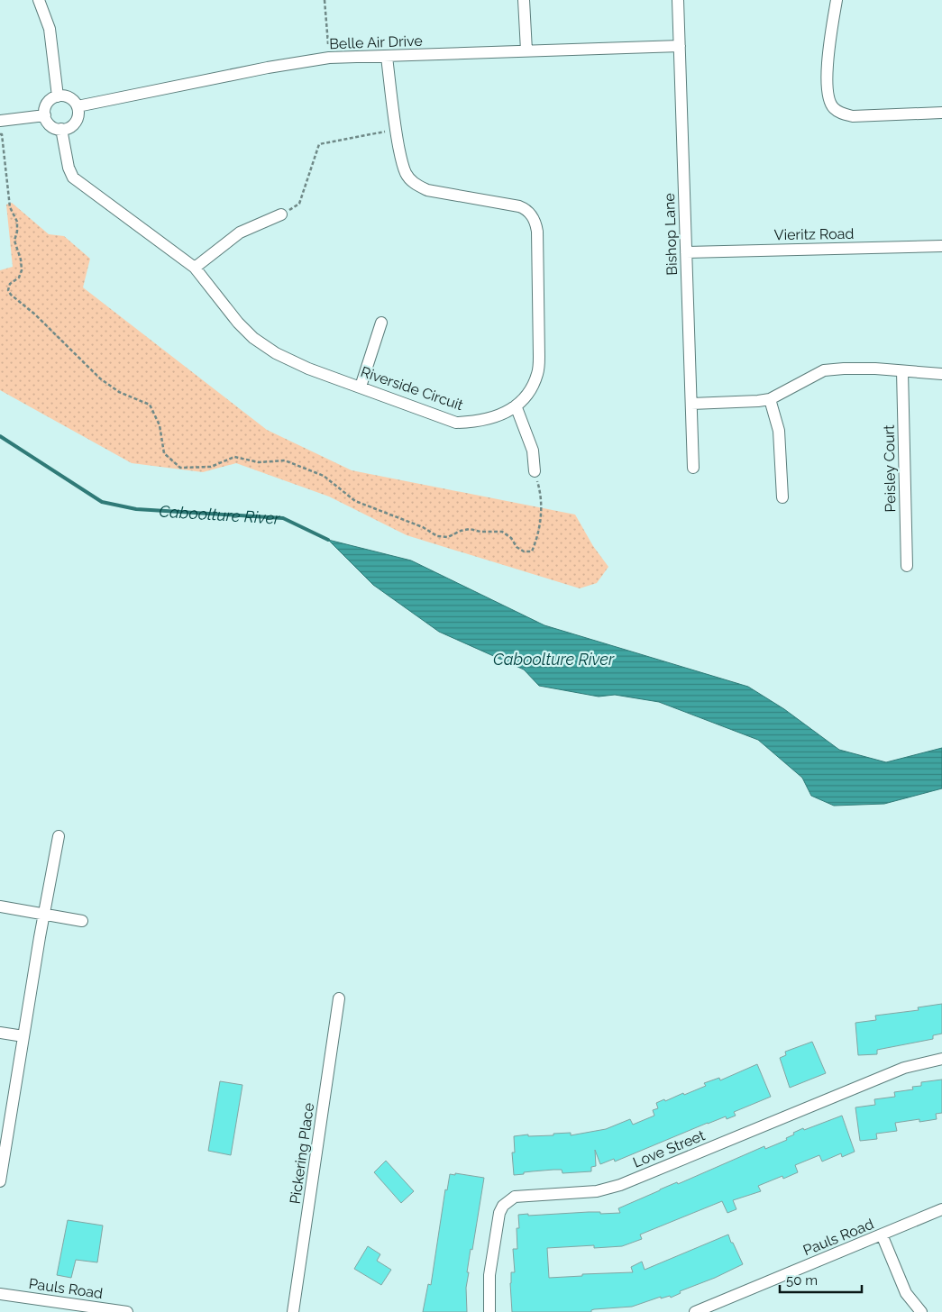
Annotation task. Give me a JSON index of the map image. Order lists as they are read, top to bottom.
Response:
{
  "streets": {
    "street": [
      "Belle Air Drive",
      "Bishop Lane",
      "Vieritz Road",
      "Riverside Circuit",
      "Peisley Court",
      "Love Street",
      "Pickering Place",
      "Pauls Road"
    ]
  },
  "crossings": [
    ["Belle Air Drive", "Bishop Lane"],
    ["Belle Air Drive", "Riverside Circuit"],
    ["Bishop Lane", "Vieritz Road"]
  ],
  "water": ["Caboolture River"],
  "scale_bar": "50 m"
}
